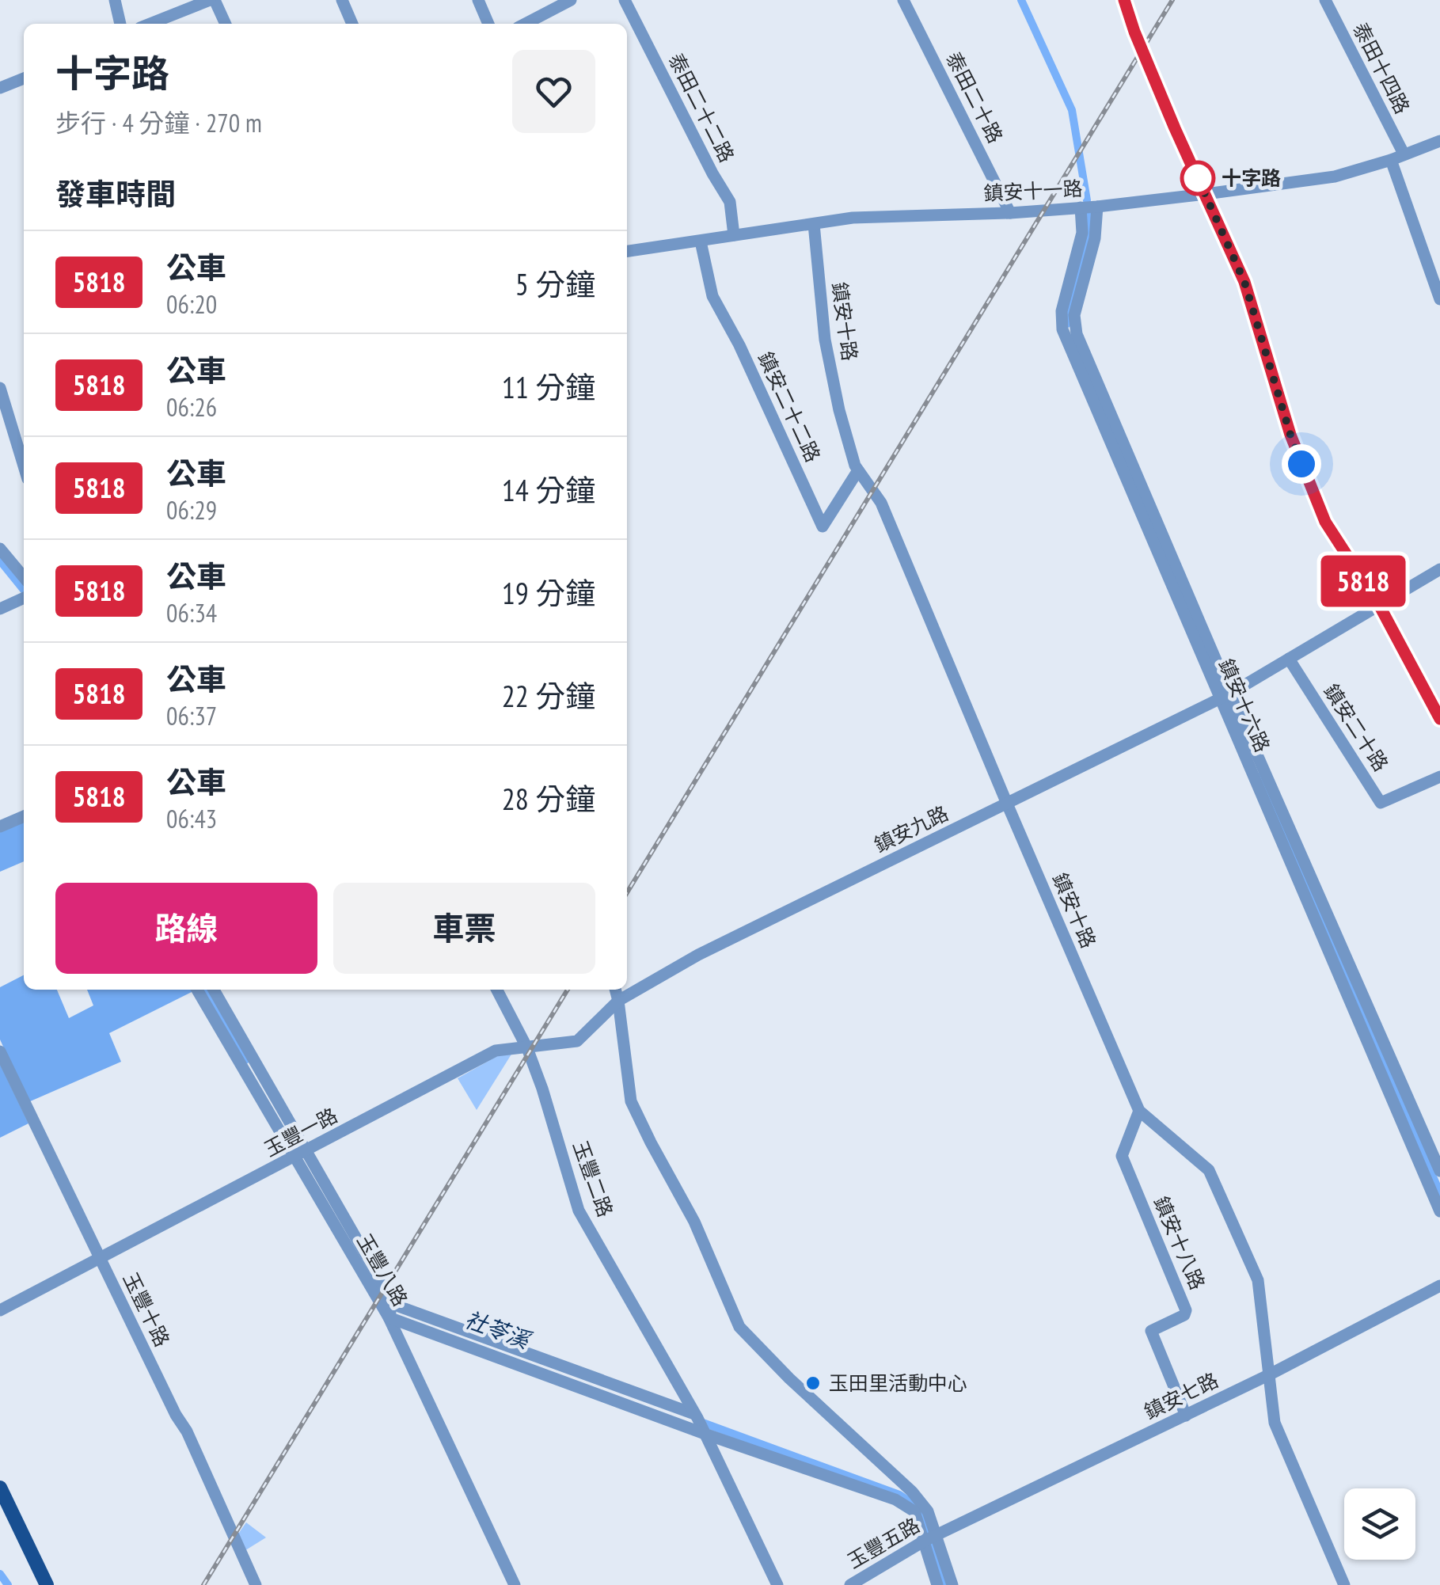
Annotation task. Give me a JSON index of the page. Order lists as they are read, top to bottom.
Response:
{
  "streets": {
    "street": [
      "泰田十四路",
      "泰田二十路",
      "泰田二十二路",
      "鎮安十一路",
      "鎮安十路",
      "鎮安二十二路",
      "鎮安十六路",
      "鎮安二十路",
      "鎮安九路",
      "玉豐一路",
      "玉豐二路",
      "鎮安十八路",
      "玉豐八路",
      "玉豐十路",
      "鎮安七路",
      "玉豐五路"
    ]
  },
  "crossings": [
    ["泰田十四路", "鎮安十一路"],
    ["泰田二十路", "鎮安十一路"],
    ["泰田二十二路", "鎮安十一路"],
    ["鎮安十一路", "鎮安十路"],
    ["鎮安十一路", "鎮安二十二路"],
    ["鎮安十一路", "鎮安十六路"],
    ["鎮安十路", "鎮安二十二路"],
    ["鎮安十路", "鎮安九路"],
    ["鎮安十路", "鎮安十八路"],
    ["鎮安十路", "鎮安七路"],
    ["鎮安十六路", "鎮安九路"],
    ["鎮安二十路", "鎮安九路"],
    ["鎮安九路", "玉豐一路"],
    ["玉豐一路", "玉豐二路"],
    ["玉豐一路", "玉豐八路"],
    ["玉豐一路", "玉豐十路"],
    ["鎮安十八路", "鎮安七路"],
    ["鎮安七路", "玉豐五路"]
  ],
  "water": ["社苓溪"],
  "places": ["十字路", "玉田里活動中心"],
  "lines": ["bus line 5818"],
  "page": {
    "on_map": "5818",
    "heading": [
      ["十字路", "步行 · 4 分鐘 · 270 m"],
      "發車時間"
    ],
    "list": [
      {
        "mark": "5818",
        "name": "公車",
        "note": "06:20",
        "value": "5 分鐘"
      },
      {
        "mark": "5818",
        "name": "公車",
        "note": "06:26",
        "value": "11 分鐘"
      },
      {
        "mark": "5818",
        "name": "公車",
        "note": "06:29",
        "value": "14 分鐘"
      },
      {
        "mark": "5818",
        "name": "公車",
        "note": "06:34",
        "value": "19 分鐘"
      },
      {
        "mark": "5818",
        "name": "公車",
        "note": "06:37",
        "value": "22 分鐘"
      },
      {
        "mark": "5818",
        "name": "公車",
        "note": "06:43",
        "value": "28 分鐘"
      }
    ],
    "buttons": ["路線", "車票"]
  }
}
